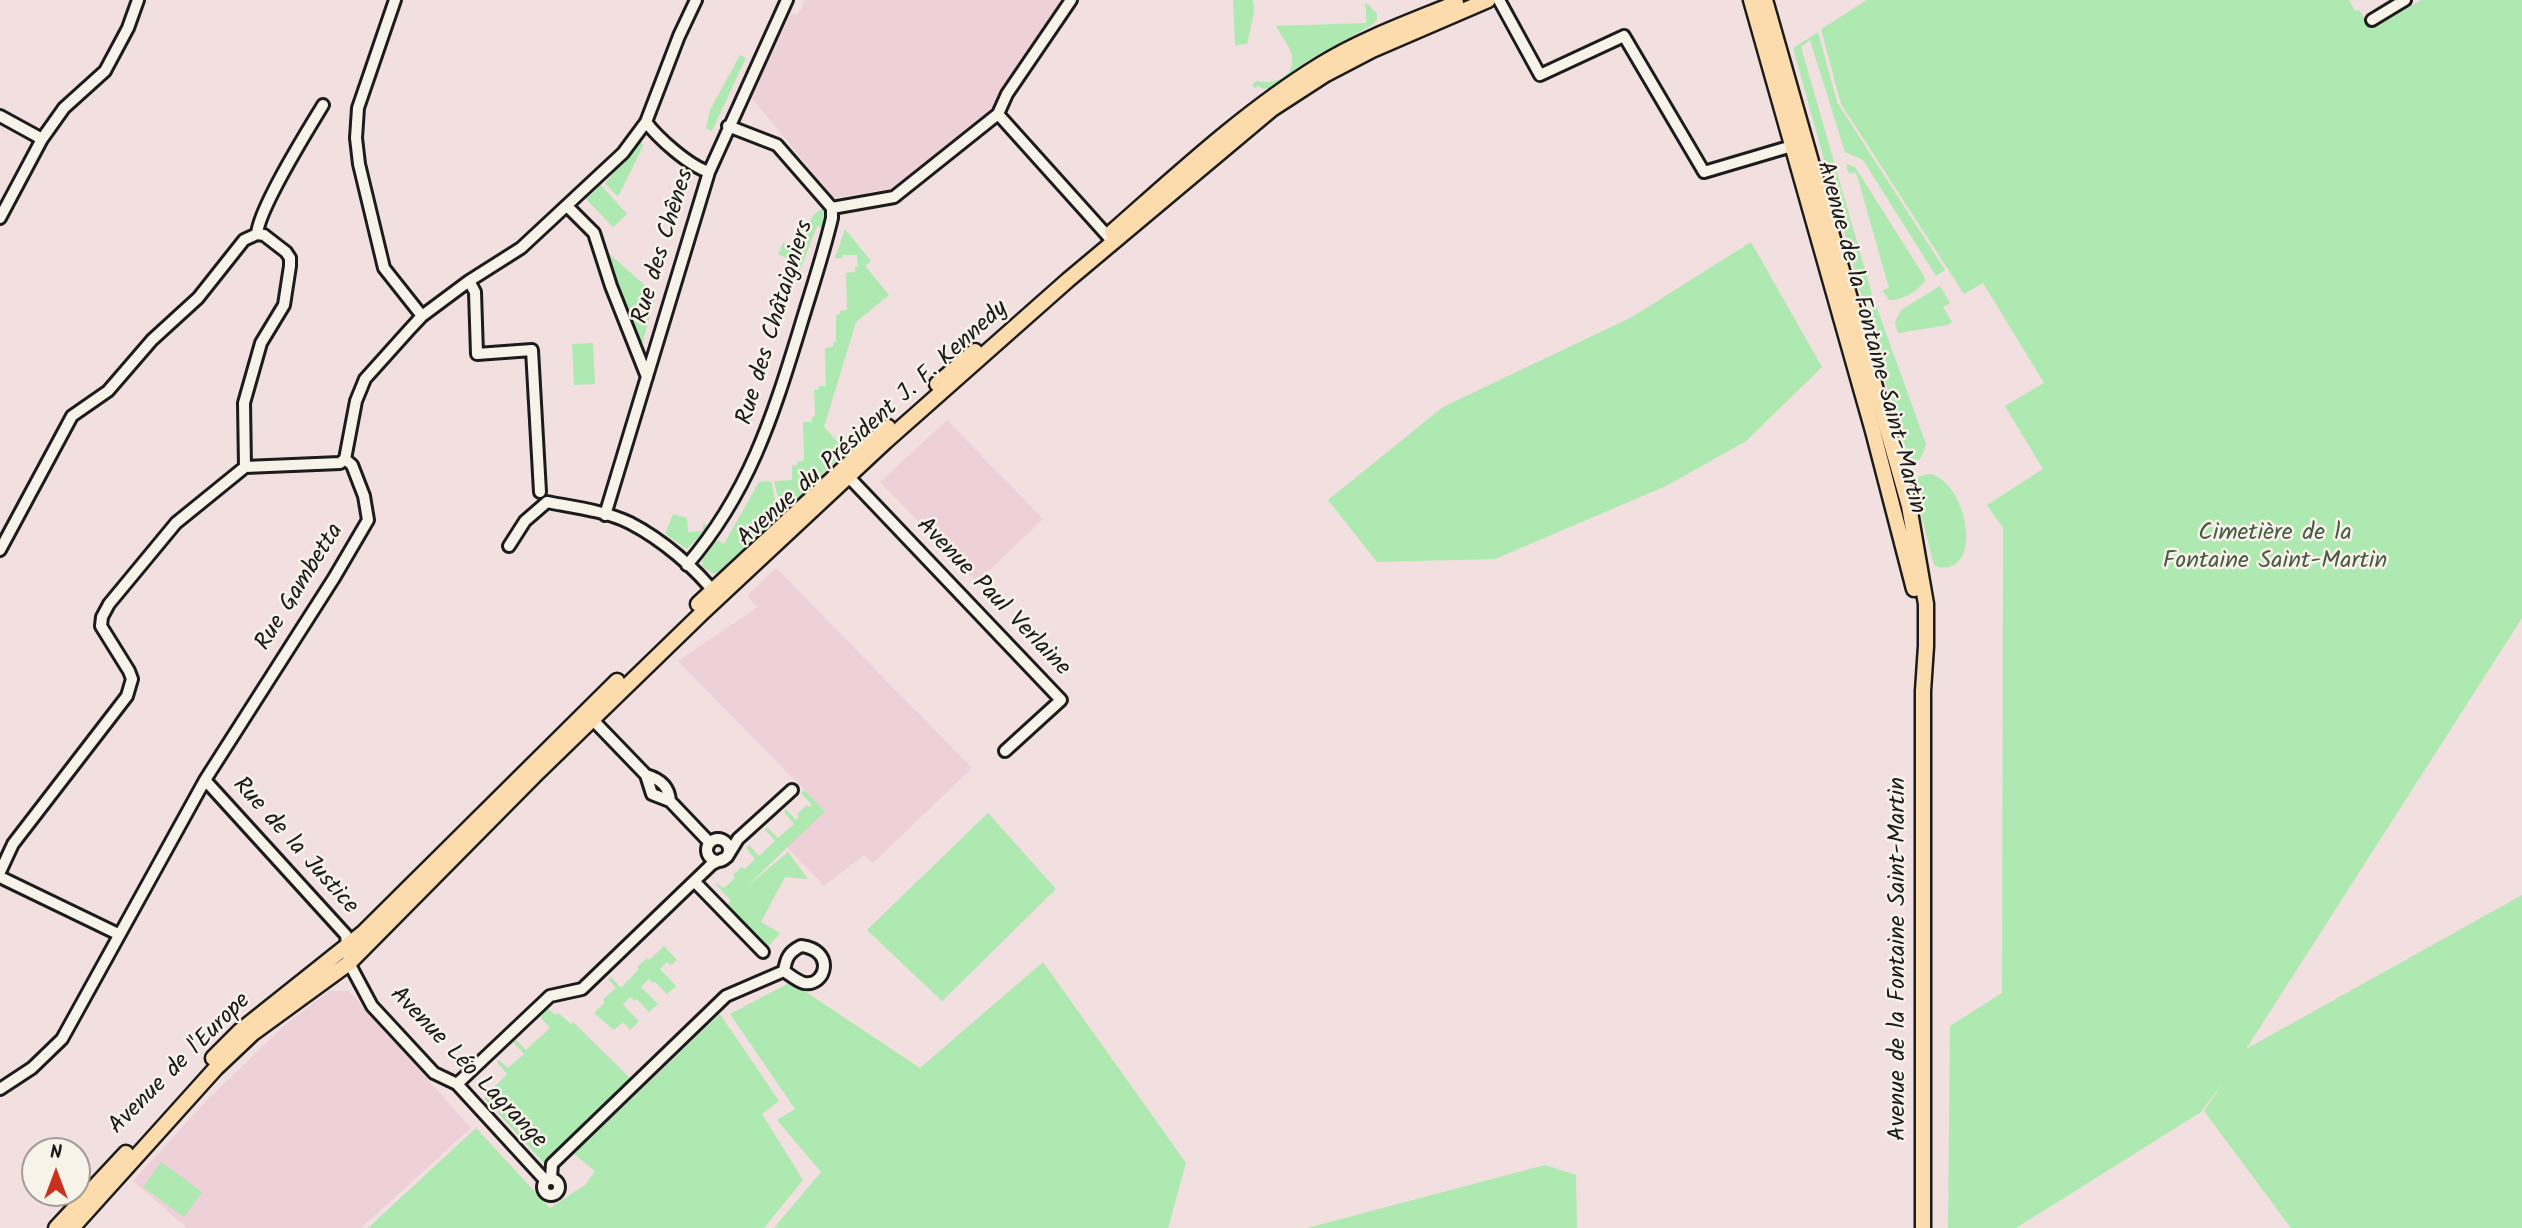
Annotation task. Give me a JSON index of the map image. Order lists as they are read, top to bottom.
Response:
{
  "streets": {
    "main road": ["Avenue de la Fontaine Saint-Martin", "Avenue du Président J. F. Kennedy", "Avenue de l'Europe"],
    "street": [
      "Rue des Chênes",
      "Rue des Châtaigniers",
      "Rue Gambetta",
      "Avenue Paul Verlaine",
      "Rue de la Justice",
      "Avenue Léo Lagrange"
    ]
  },
  "crossings": [
    ["Rue des Chênes", "Rue des Châtaigniers"],
    ["Avenue du Président J. F. Kennedy", "Avenue Paul Verlaine"],
    ["Avenue du Président J. F. Kennedy", "Rue de la Justice"],
    ["Avenue du Président J. F. Kennedy", "Avenue de l'Europe"],
    ["Avenue du Président J. F. Kennedy", "Avenue Léo Lagrange"],
    ["Rue Gambetta", "Rue de la Justice"],
    ["Rue de la Justice", "Avenue de l'Europe"],
    ["Rue de la Justice", "Avenue Léo Lagrange"],
    ["Avenue de l'Europe", "Avenue Léo Lagrange"]
  ],
  "parks": ["Cimetière de la Fontaine Saint-Martin"],
  "north": "top"
}
